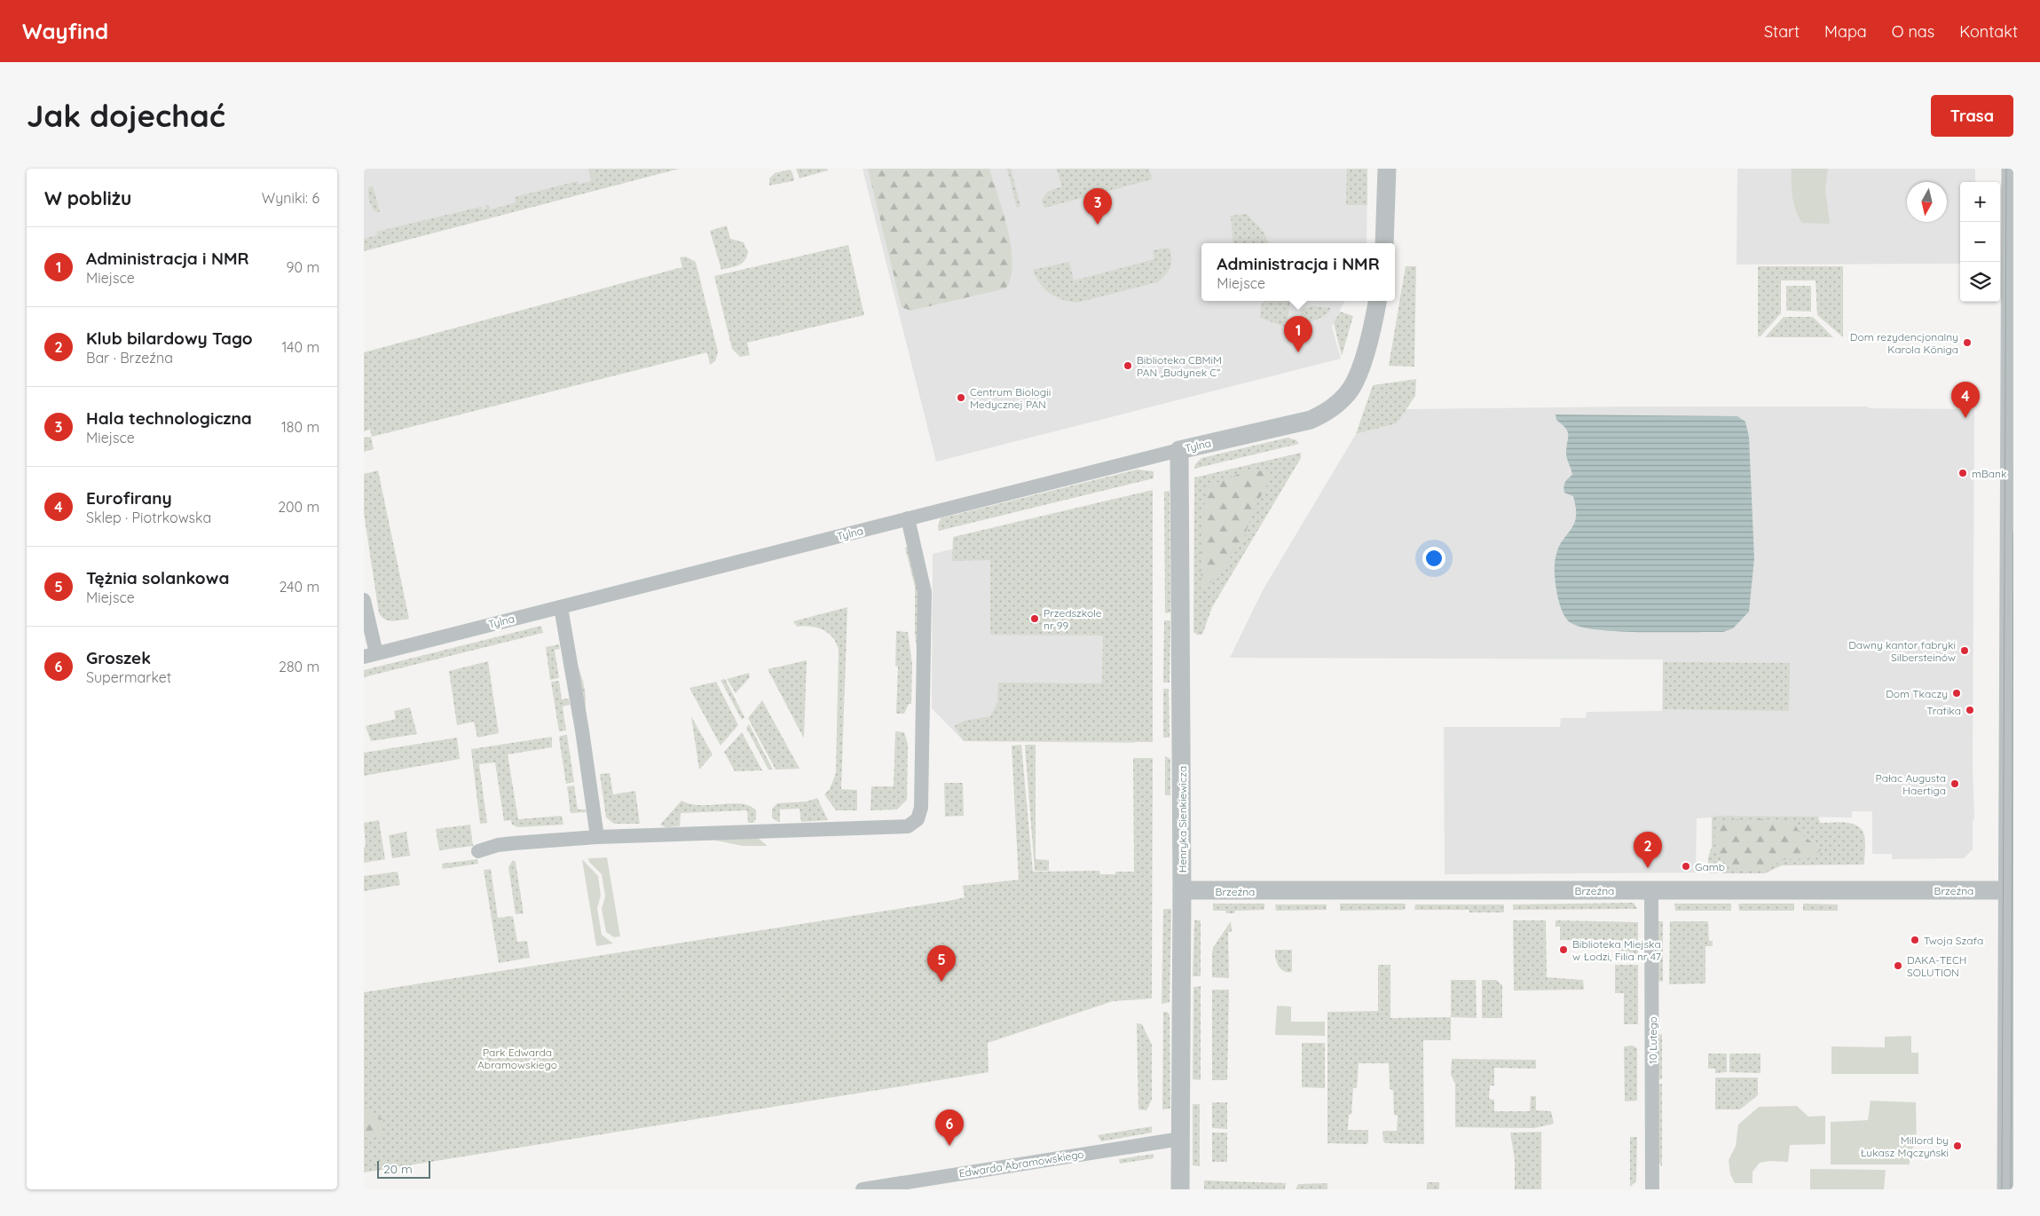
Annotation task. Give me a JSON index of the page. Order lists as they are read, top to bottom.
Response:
{
  "streets": {
    "street": [
      "Tylna",
      "Henryka Sienkiewicza",
      "Brzeźna",
      "10 Lutego",
      "Edwarda Abramowskiego"
    ]
  },
  "crossings": [
    ["Tylna", "Henryka Sienkiewicza"],
    ["Henryka Sienkiewicza", "Brzeźna"],
    ["Henryka Sienkiewicza", "Edwarda Abramowskiego"],
    ["Brzeźna", "10 Lutego"]
  ],
  "parks": ["Park Edwarda Abramowskiego"],
  "places": [
    "Dom rezydencjonalny Karola Königa",
    "Biblioteka CBMiM PAN „Budynek C”",
    "Centrum Biologii Medycznej PAN",
    "mBank",
    "Przedszkole nr 99",
    "Dawny kantor fabryki Silbersteinów",
    "Dom Tkaczy",
    "Trafika",
    "Pałac Augusta Haertiga",
    "Gamb",
    "Twoja Szafa",
    "Biblioteka Miejska w Łodzi, Filia nr 47",
    "DAKA-TECH SOLUTION",
    "Millord by Łukasz Mączyński"
  ],
  "scale_bar": "20 m",
  "north": "bottom",
  "page": {
    "header": "Wayfind",
    "nav": [
      "Start",
      "Mapa",
      "O nas",
      "Kontakt"
    ],
    "buttons": "Trasa",
    "title": "Jak dojechać",
    "heading": ["W pobliżu", "Wyniki: 6"],
    "map_buttons": ["+", "−"],
    "pins": [
      "3",
      "1",
      "4",
      "2",
      "5",
      "6"
    ],
    "list": [
      {
        "mark": "1",
        "name": "Administracja i NMR",
        "note": "Miejsce",
        "value": "90 m"
      },
      {
        "mark": "2",
        "name": "Klub bilardowy Tago",
        "note": "Bar · Brzeźna",
        "value": "140 m"
      },
      {
        "mark": "3",
        "name": "Hala technologiczna",
        "note": "Miejsce",
        "value": "180 m"
      },
      {
        "mark": "4",
        "name": "Eurofirany",
        "note": "Sklep · Piotrkowska",
        "value": "200 m"
      },
      {
        "mark": "5",
        "name": "Tężnia solankowa",
        "note": "Miejsce",
        "value": "240 m"
      },
      {
        "mark": "6",
        "name": "Groszek",
        "note": "Supermarket",
        "value": "280 m"
      }
    ],
    "popup": ["Administracja i NMR", "Miejsce"],
    "scale": "20 m"
  }
}
